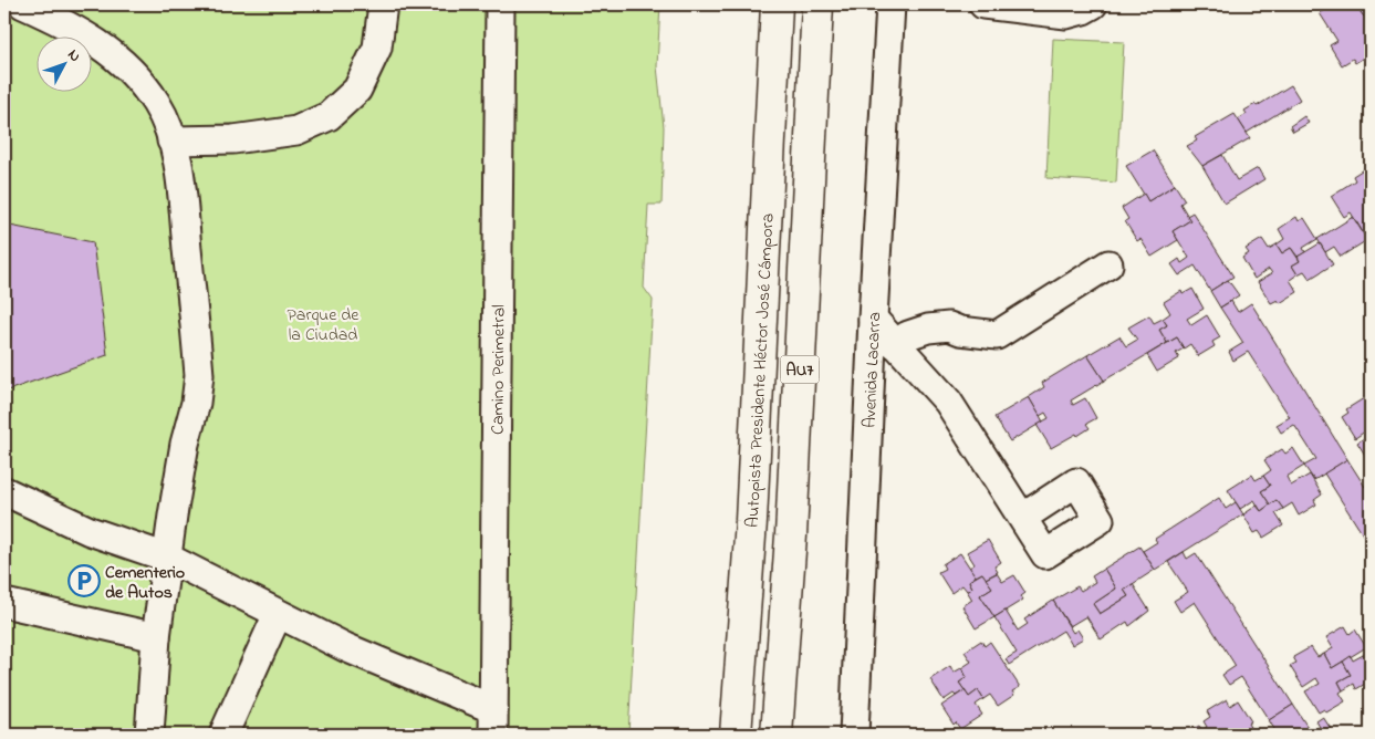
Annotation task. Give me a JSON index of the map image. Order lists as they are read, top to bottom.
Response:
{
  "streets": {
    "highway": ["Autopista Presidente Héctor José Cámpora", "AU7"],
    "street": ["Camino Perimetral", "Avenida Lacarra"]
  },
  "parks": ["Parque de la Ciudad"],
  "places": {
    "parking": ["Cementerio de Autos"]
  },
  "north": "top right"
}
